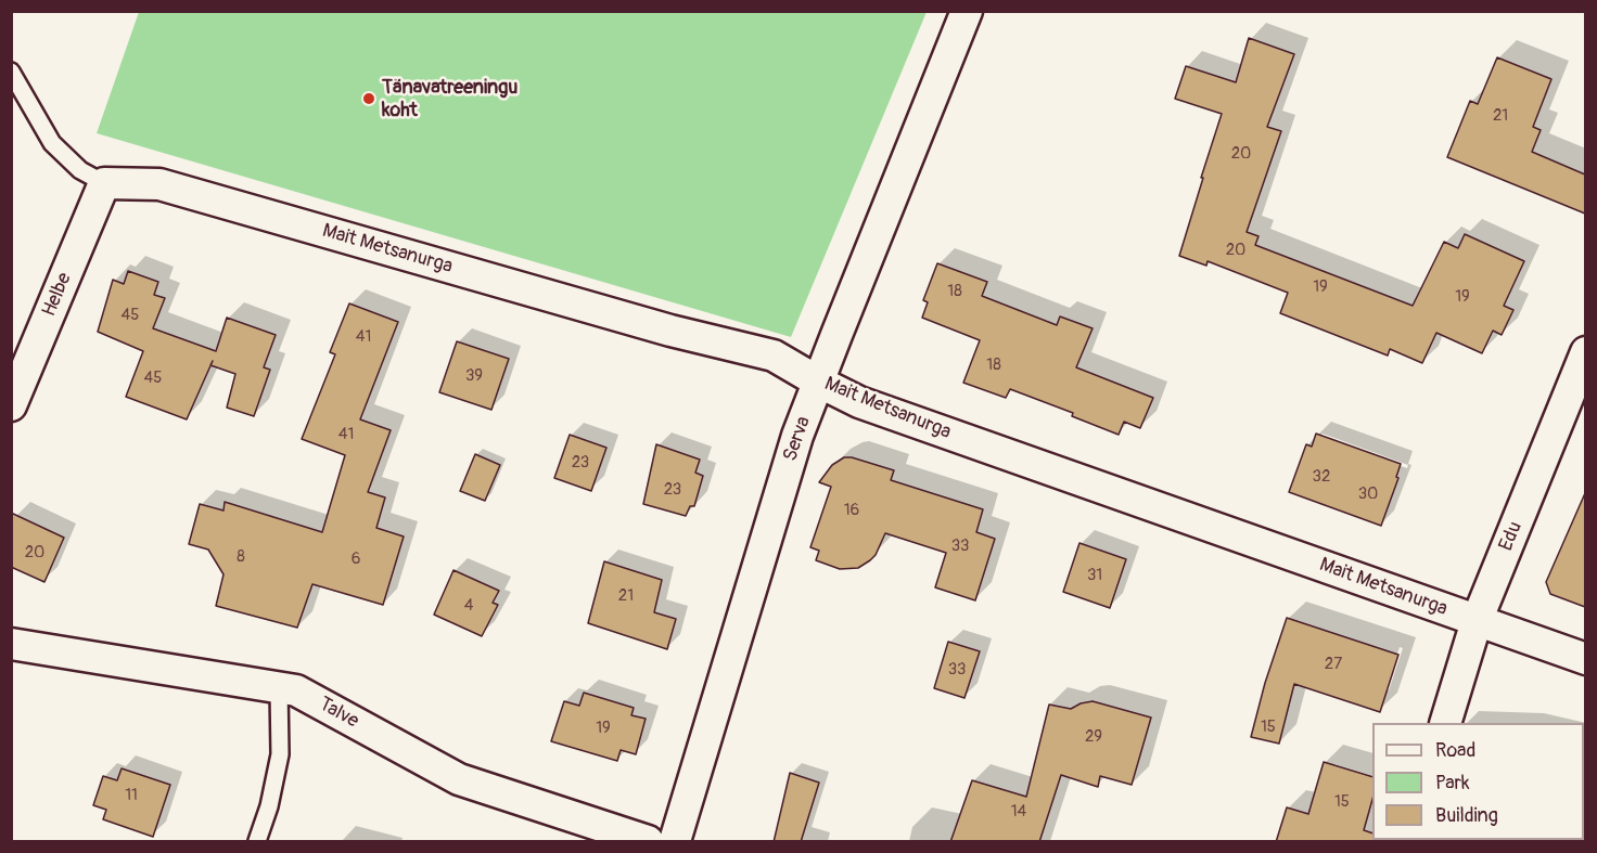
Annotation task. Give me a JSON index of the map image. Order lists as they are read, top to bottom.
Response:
{
  "streets": {
    "street": [
      "Mait Metsanurga",
      "Helbe",
      "Serva",
      "Edu",
      "Talve"
    ]
  },
  "crossings": [
    ["Mait Metsanurga", "Helbe"],
    ["Mait Metsanurga", "Serva"],
    ["Mait Metsanurga", "Edu"]
  ],
  "places": ["Tänavatreeningu koht"],
  "house_numbers": [
    "21",
    "20",
    "20",
    "19",
    "18",
    "19",
    "45",
    "41",
    "18",
    "39",
    "45",
    "41",
    "23",
    "32",
    "23",
    "30",
    "16",
    "33",
    "20",
    "8",
    "6",
    "31",
    "21",
    "4",
    "27",
    "33",
    "15",
    "19",
    "29",
    "11",
    "15",
    "14"
  ],
  "legend": ["Road", "Park", "Building"]
}
